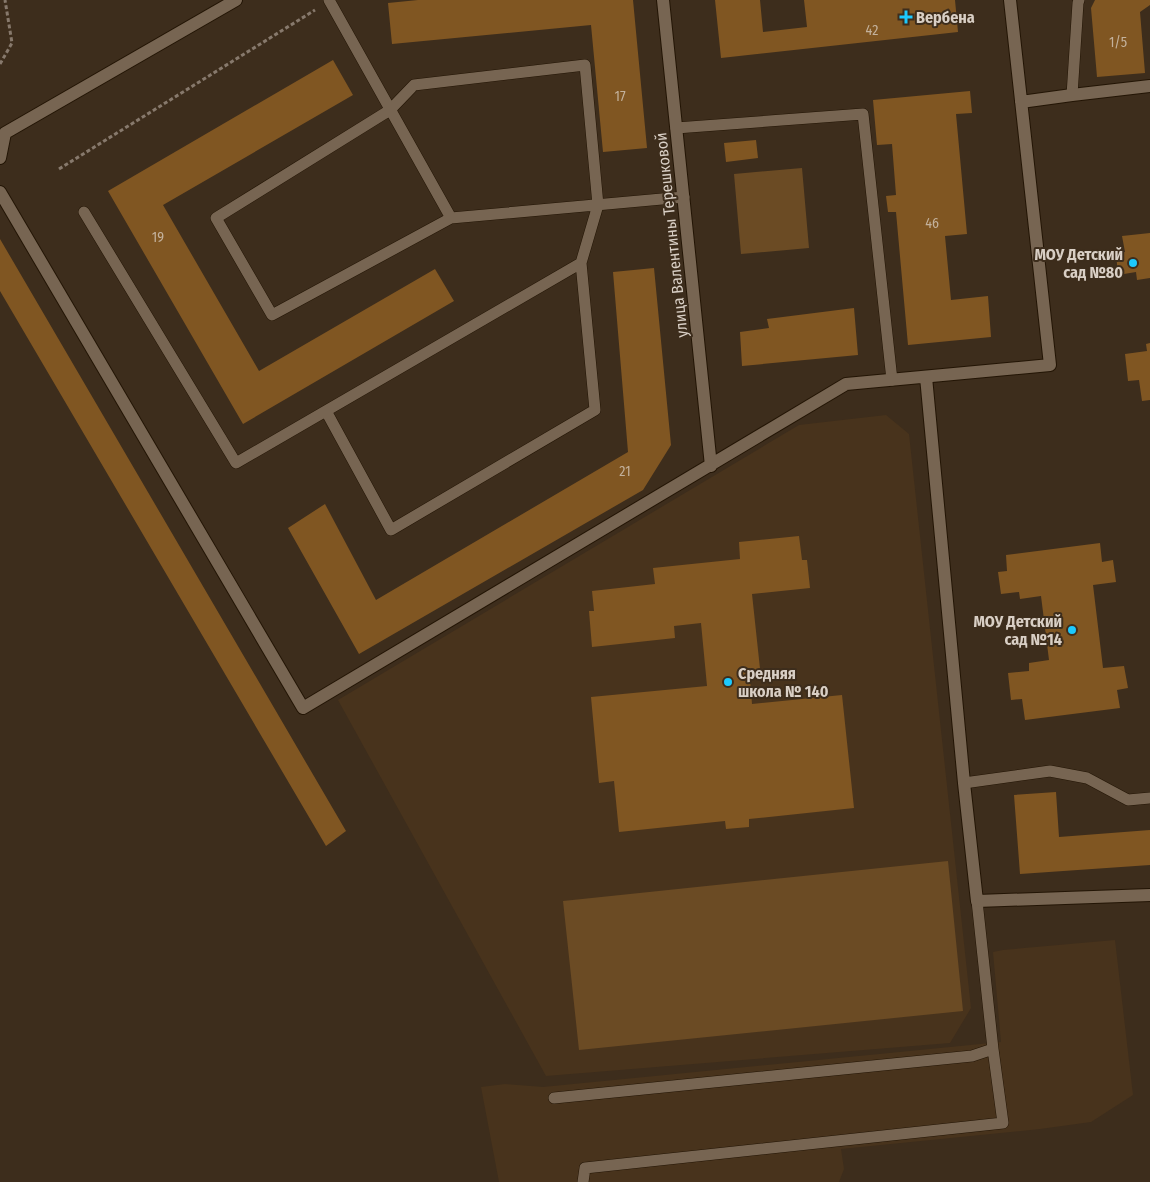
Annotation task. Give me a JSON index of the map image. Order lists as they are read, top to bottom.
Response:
{
  "streets": {
    "street": ["улица Валентины Терешковой"]
  },
  "places": {
    "health": ["Вербена"],
    "other": ["МОУ Детский сад №80", "МОУ Детский сад №14", "Средняя школа № 140"]
  },
  "house_numbers": [
    "42",
    "1/5",
    "17",
    "46",
    "19",
    "21"
  ]
}
